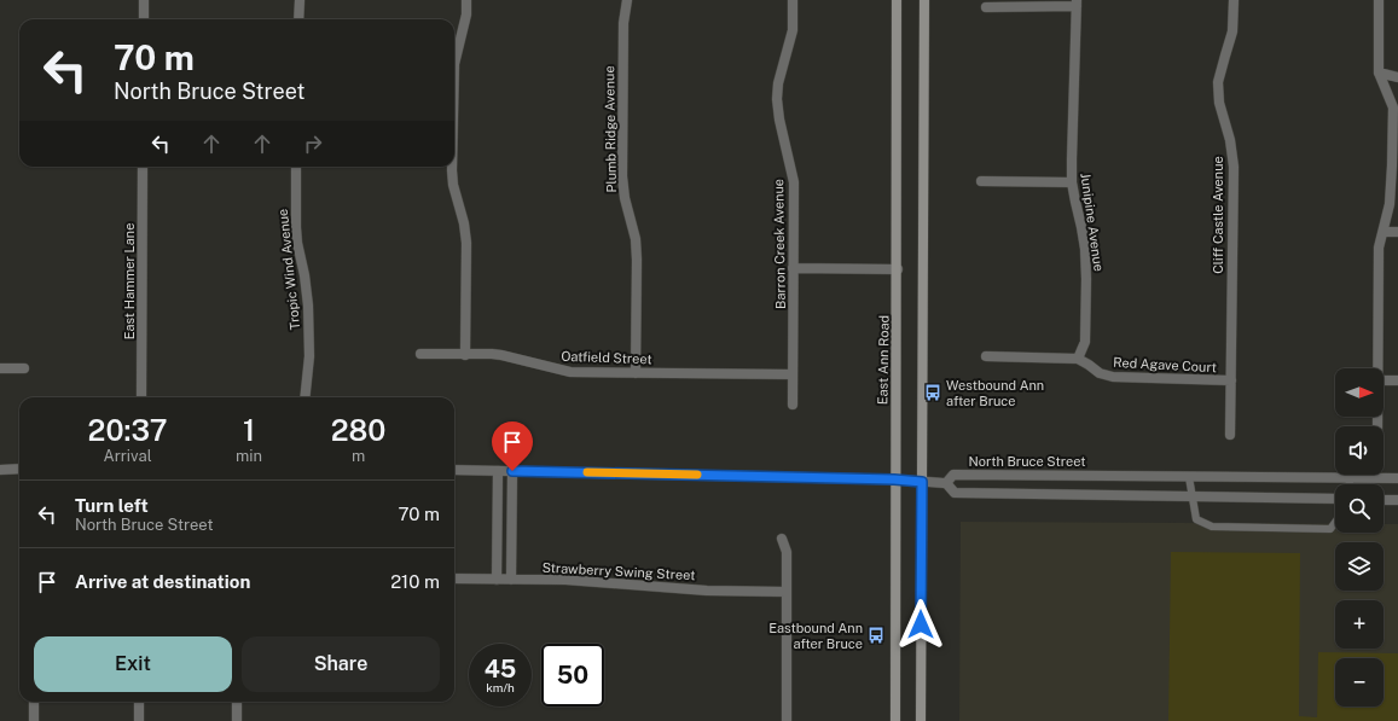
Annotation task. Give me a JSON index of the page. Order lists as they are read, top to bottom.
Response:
{
  "streets": {
    "main road": ["East Ann Road"],
    "street": [
      "Plumb Ridge Avenue",
      "Cliff Castle Avenue",
      "Junipine Avenue",
      "Barron Creek Avenue",
      "Tropic Wind Avenue",
      "East Hammer Lane",
      "Oatfield Street",
      "Red Agave Court",
      "North Bruce Street",
      "Strawberry Swing Street"
    ]
  },
  "crossings": [
    ["Plumb Ridge Avenue", "Oatfield Street"],
    ["Cliff Castle Avenue", "Red Agave Court"],
    ["Junipine Avenue", "Red Agave Court"],
    ["Barron Creek Avenue", "Oatfield Street"]
  ],
  "places": {
    "bus stop": ["Westbound Ann after Bruce", "Eastbound Ann after Bruce"]
  },
  "north": "right",
  "page": {
    "turn": ["70 m", "North Bruce Street"],
    "map_buttons": ["+", "−"],
    "eta": [
      "20:37",
      "Arrival",
      "1",
      "min",
      "280",
      "m"
    ],
    "list": [
      {
        "name": "Turn left",
        "note": "North Bruce Street",
        "value": "70 m"
      },
      {
        "name": "Arrive at destination",
        "value": "210 m"
      }
    ],
    "buttons": ["Exit", "Share"],
    "speed": "45 km/h",
    "limit": "50"
  }
}
